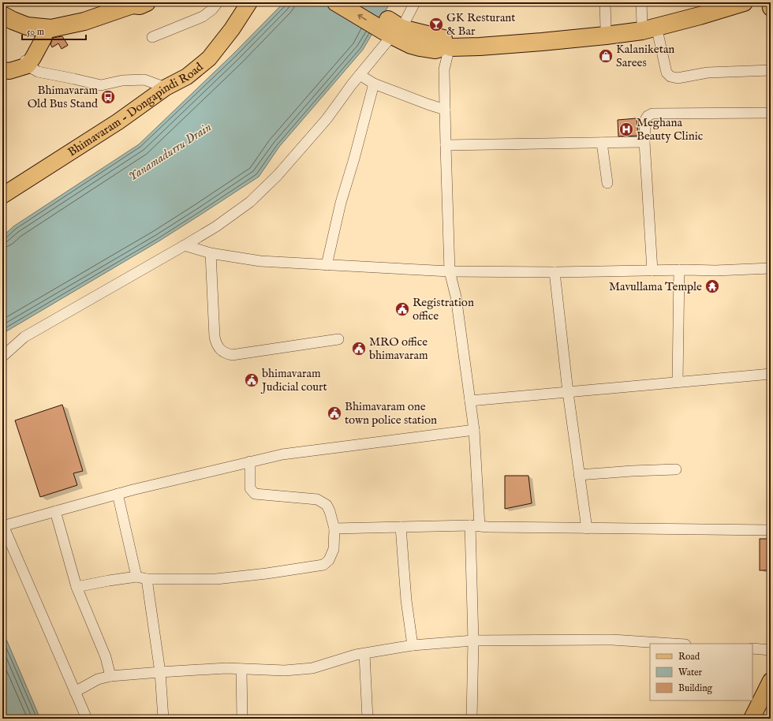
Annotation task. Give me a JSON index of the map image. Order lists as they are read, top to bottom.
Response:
{
  "streets": {
    "main road": ["Bhimavaram - Dongapindi Road"]
  },
  "water": ["Yanamadurru Drain"],
  "places": {
    "bar": ["GK Resturant & Bar"],
    "shop": ["Kalaniketan Sarees"],
    "bus stop": ["Bhimavaram Old Bus Stand"],
    "hospital": ["Meghana Beauty Clinic"],
    "temple": ["Mavullama Temple"],
    "public building": [
      "Registration office",
      "MRO office bhimavaram",
      "bhimavaram Judicial court",
      "Bhimavaram one town police station"
    ]
  },
  "legend": ["Road", "Water", "Building"],
  "scale_bar": "50 m"
}
